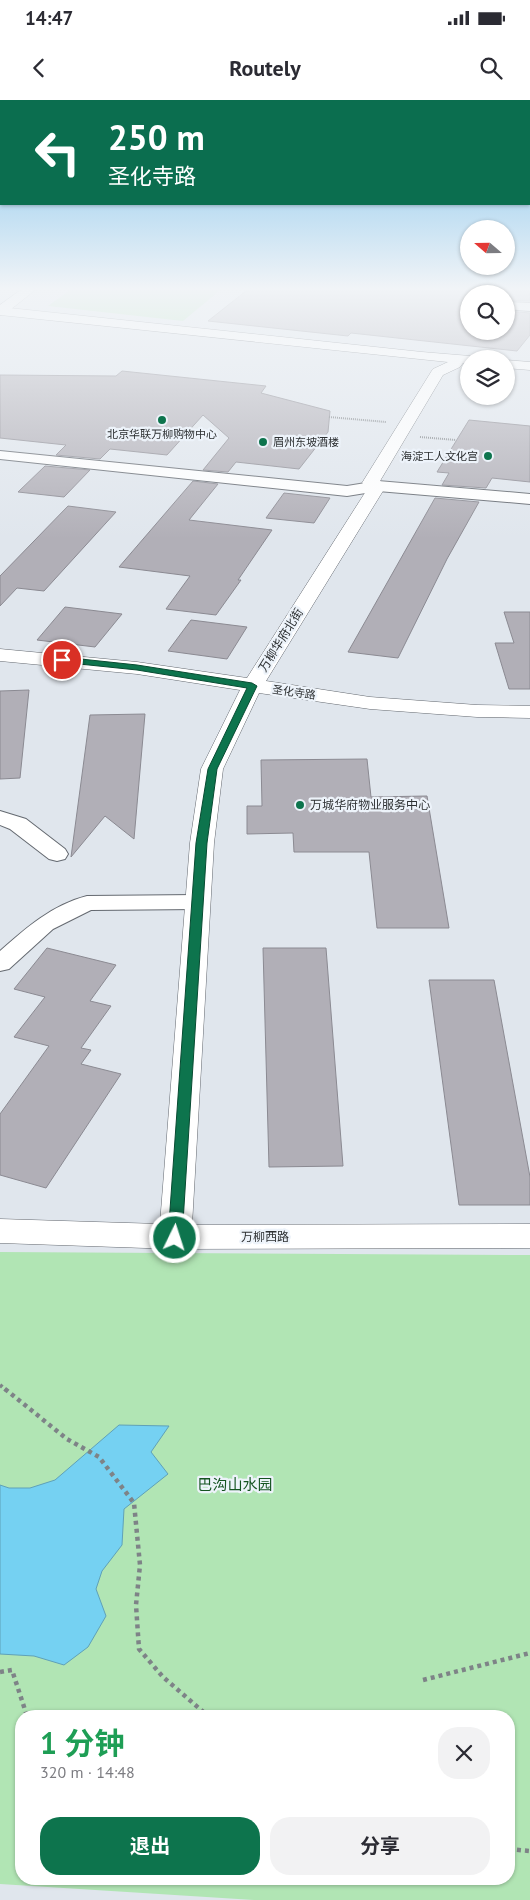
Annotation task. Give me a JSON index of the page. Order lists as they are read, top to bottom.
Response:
{
  "streets": {
    "street": ["万柳华府北街", "圣化寺路", "万柳西路"]
  },
  "crossings": [
    ["万柳华府北街", "圣化寺路"],
    ["万柳华府北街", "万柳西路"]
  ],
  "parks": ["巴沟山水园"],
  "places": [
    "北京华联万柳购物中心",
    "眉州东坡酒楼",
    "海淀工人文化宫",
    "万城华府物业服务中心"
  ],
  "north": "left",
  "page": {
    "status": "14:47",
    "header": "Routely",
    "turn": ["250 m", "圣化寺路"],
    "heading": ["1 分钟", "320 m · 14:48"],
    "buttons": ["退出", "分享"]
  }
}
